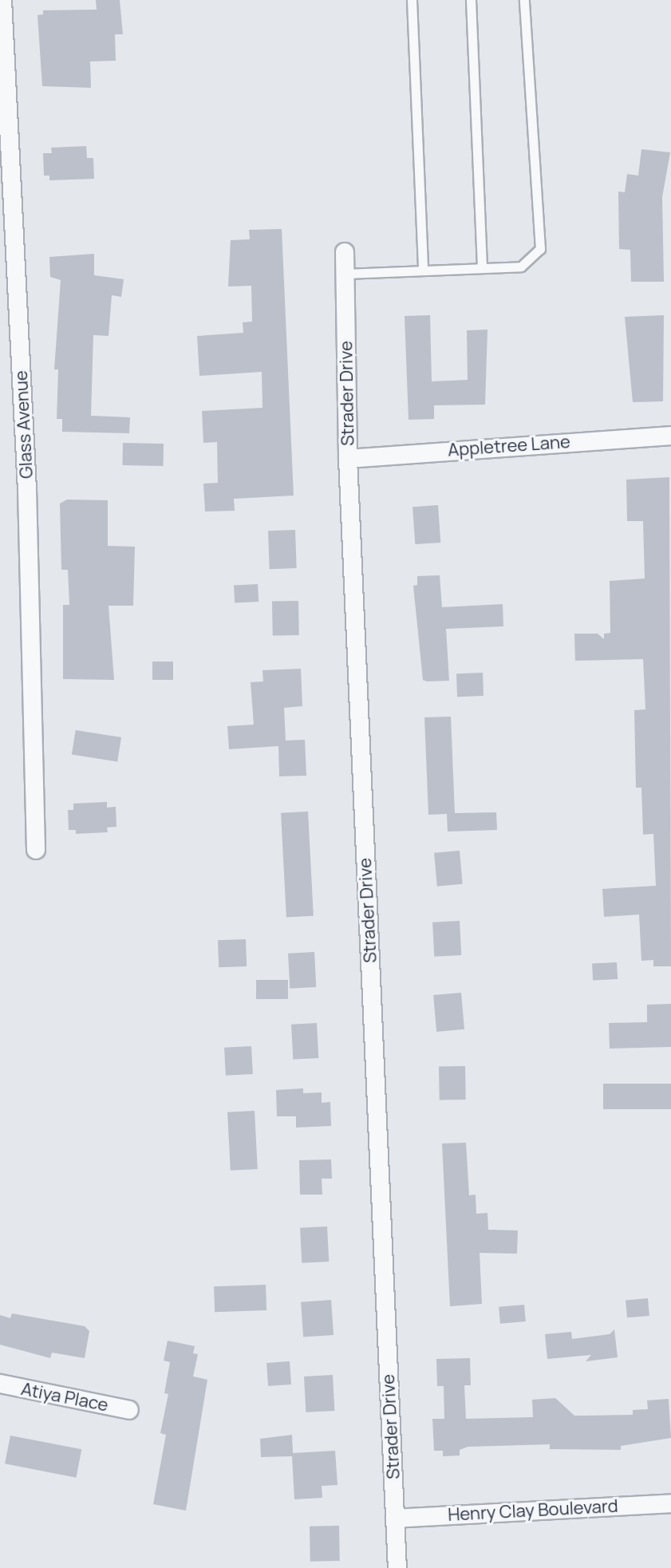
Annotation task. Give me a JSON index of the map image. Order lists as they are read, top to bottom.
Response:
{
  "streets": {
    "street": [
      "Strader Drive",
      "Glass Avenue",
      "Appletree Lane",
      "Atiya Place",
      "Henry Clay Boulevard"
    ]
  },
  "crossings": [
    ["Strader Drive", "Appletree Lane"],
    ["Strader Drive", "Henry Clay Boulevard"]
  ]
}
